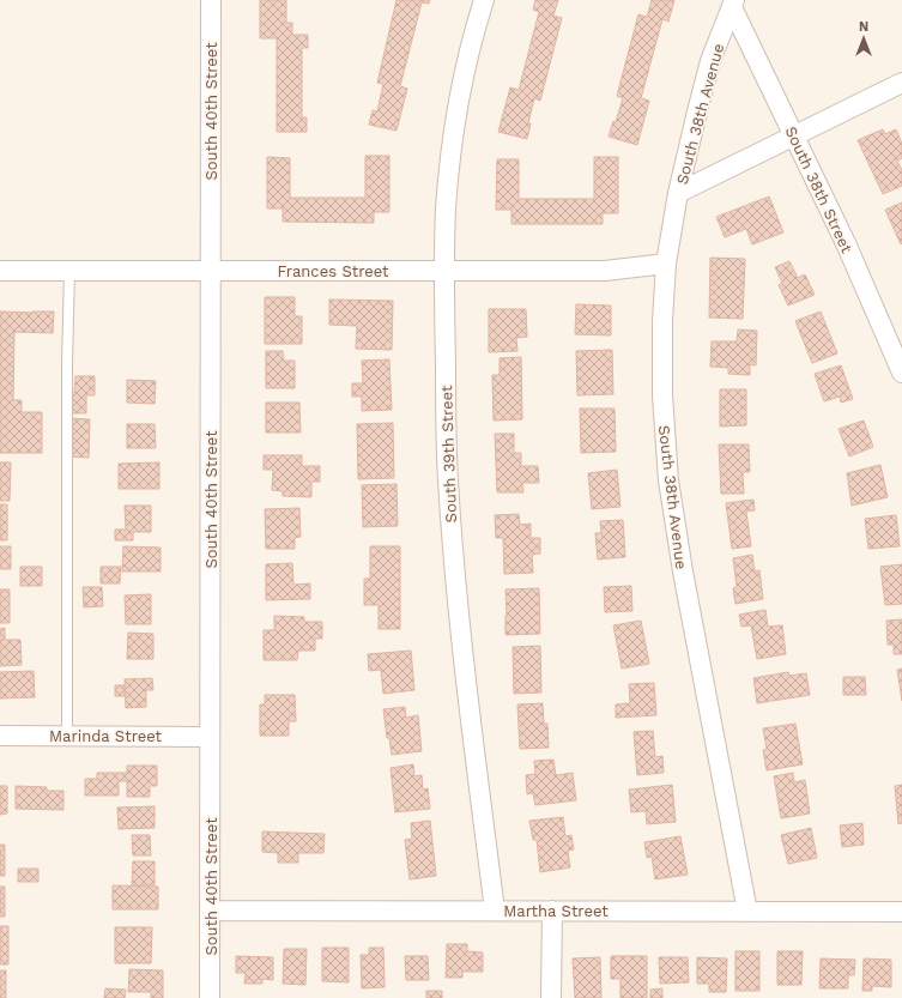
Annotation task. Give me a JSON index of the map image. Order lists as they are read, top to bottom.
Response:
{
  "streets": {
    "street": [
      "South 40th Street",
      "South 38th Avenue",
      "South 38th Street",
      "Frances Street",
      "South 39th Street",
      "Marinda Street",
      "Martha Street"
    ]
  },
  "crossings": [
    ["South 40th Street", "Frances Street"],
    ["South 40th Street", "Marinda Street"],
    ["South 40th Street", "Martha Street"],
    ["South 38th Avenue", "South 38th Street"],
    ["South 38th Avenue", "Frances Street"],
    ["South 38th Avenue", "Martha Street"],
    ["Frances Street", "South 39th Street"],
    ["South 39th Street", "Martha Street"]
  ],
  "north": "top"
}
